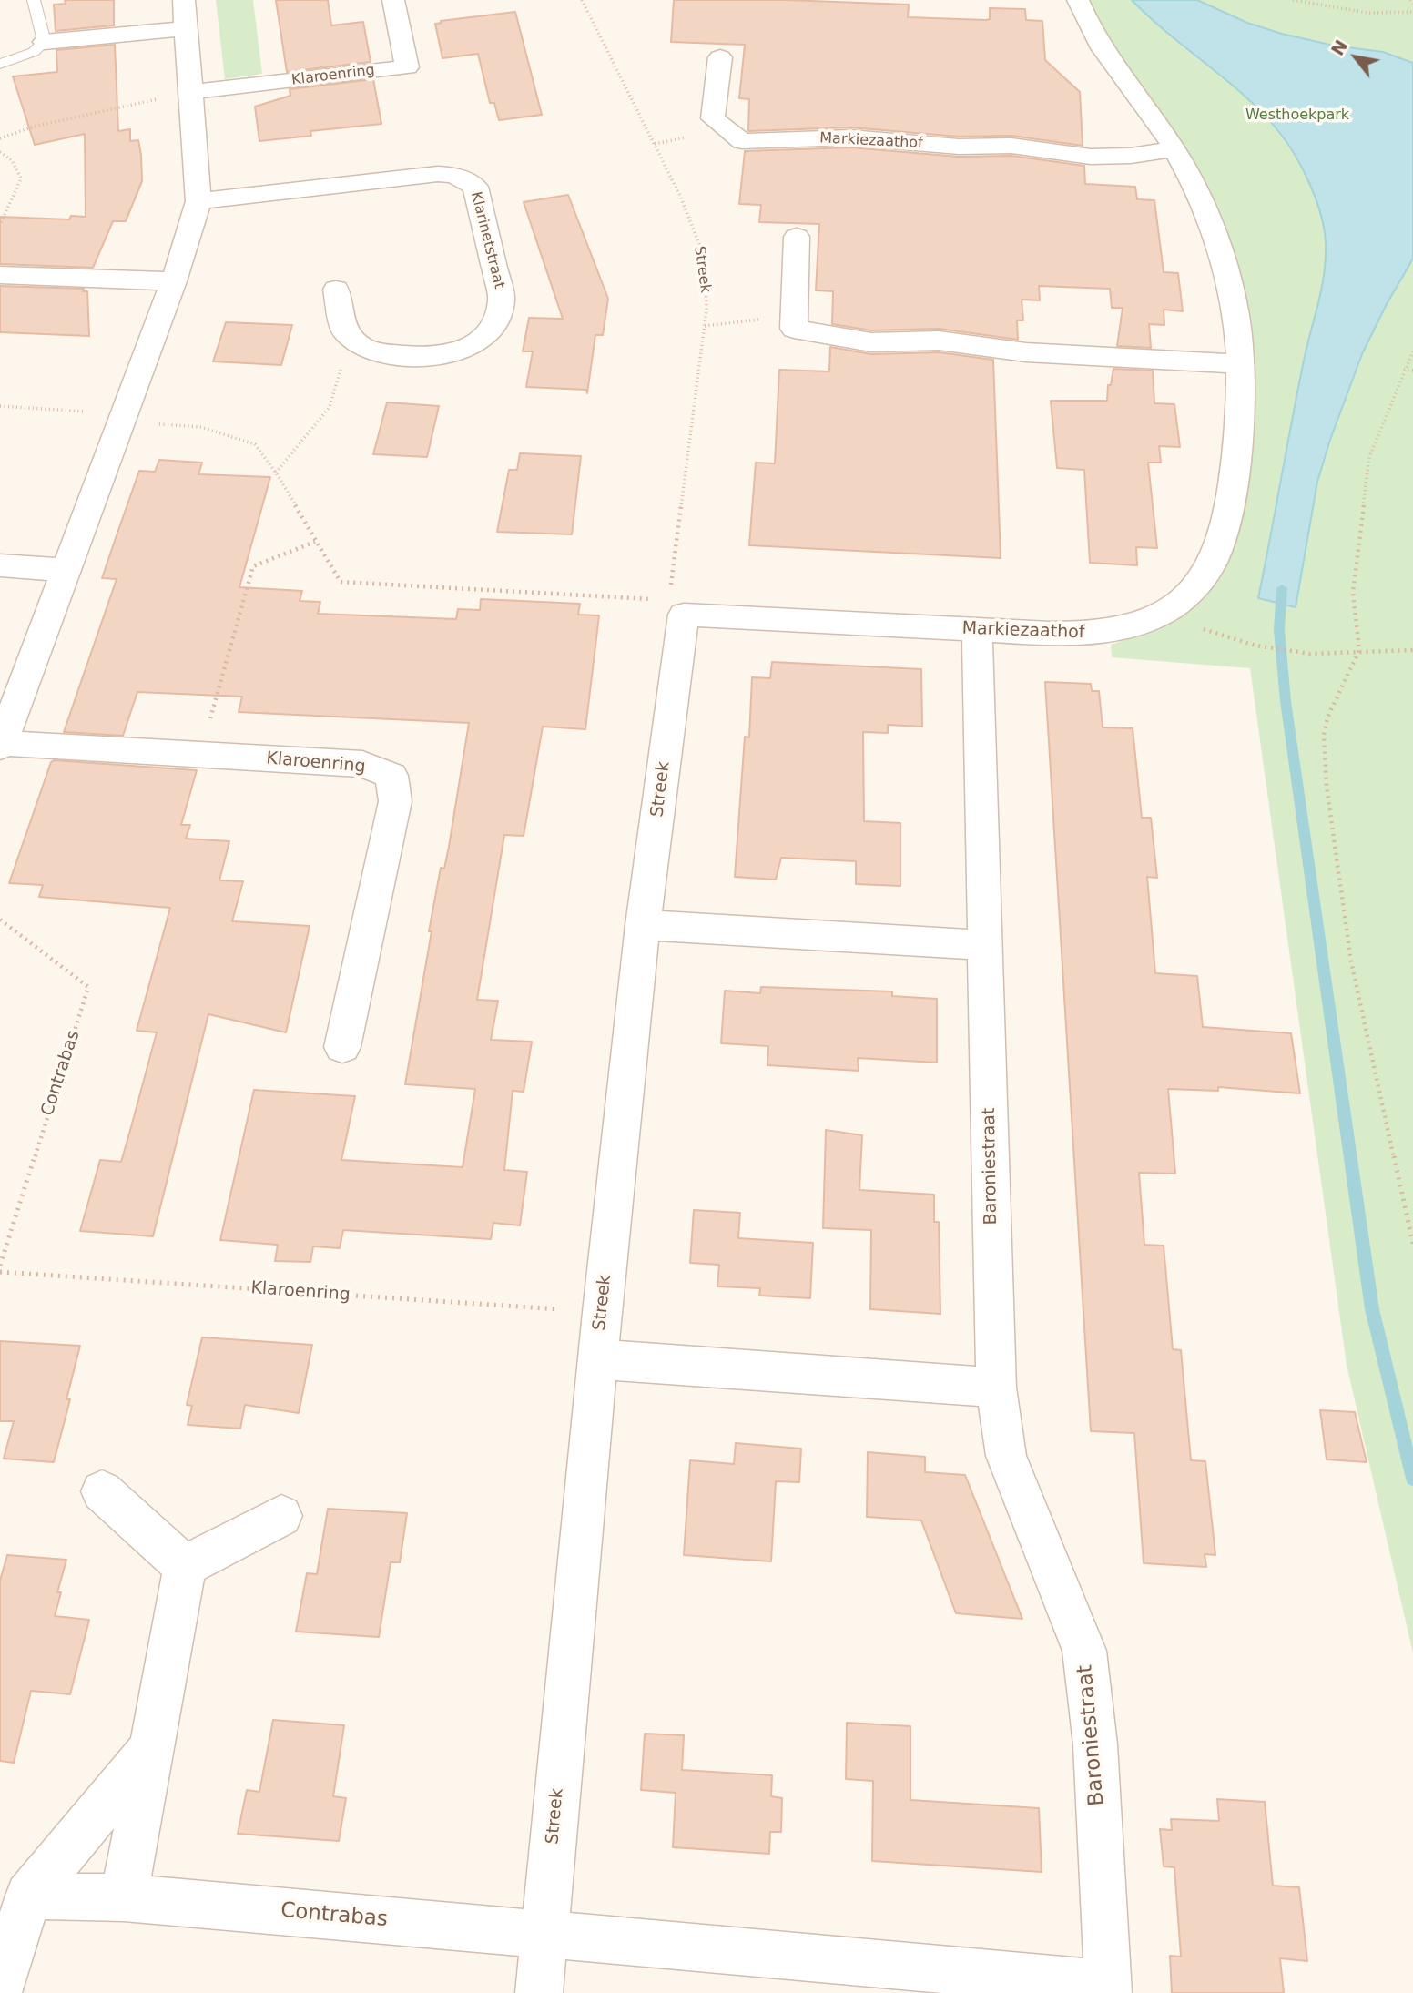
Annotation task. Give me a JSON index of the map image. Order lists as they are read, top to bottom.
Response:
{
  "streets": {
    "street": [
      "Klaroenring",
      "Markiezaathof",
      "Klarinetstraat",
      "Streek",
      "Contrabas",
      "Baroniestraat"
    ]
  },
  "crossings": [
    ["Klaroenring", "Klarinetstraat"],
    ["Klaroenring", "Streek"],
    ["Markiezaathof", "Streek"],
    ["Markiezaathof", "Baroniestraat"],
    ["Streek", "Contrabas"],
    ["Streek", "Baroniestraat"],
    ["Contrabas", "Baroniestraat"]
  ],
  "parks": ["Westhoekpark"],
  "north": "top left"
}
